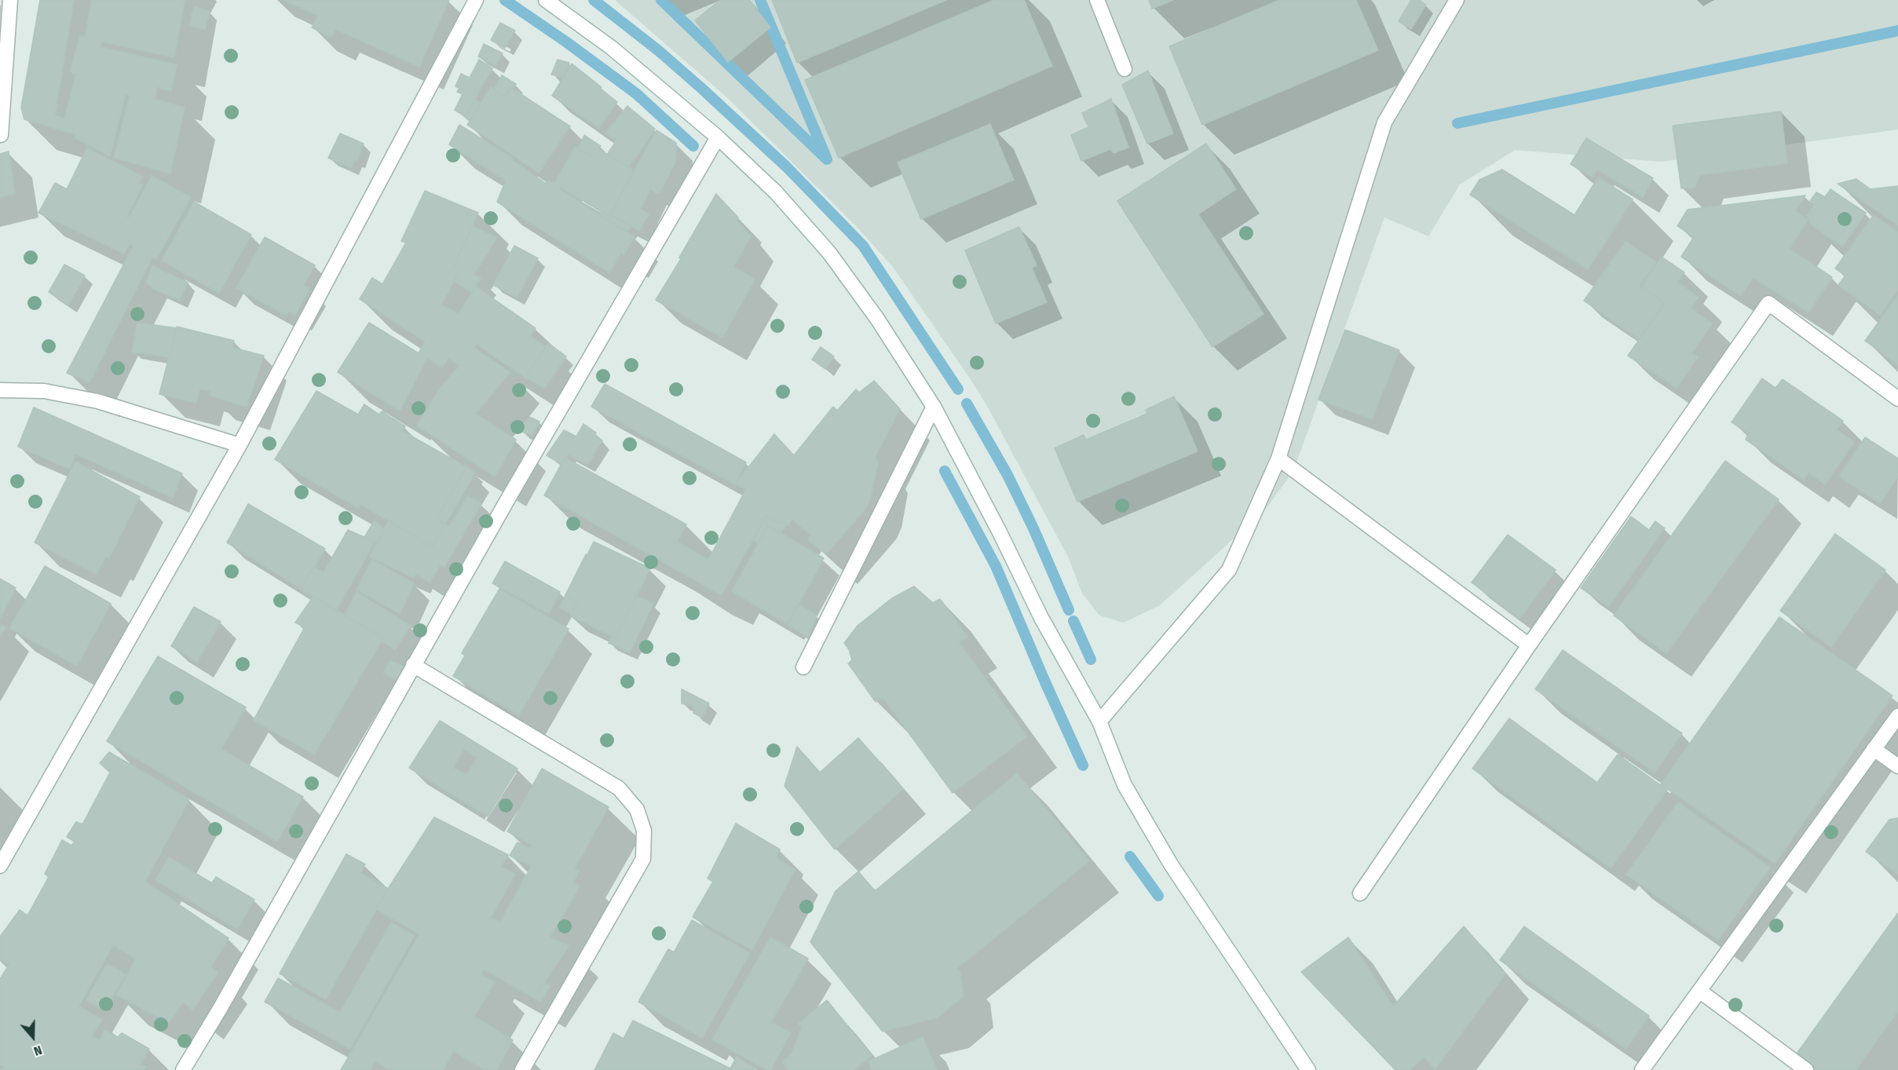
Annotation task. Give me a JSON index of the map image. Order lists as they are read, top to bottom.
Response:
{
  "north": "bottom"
}
